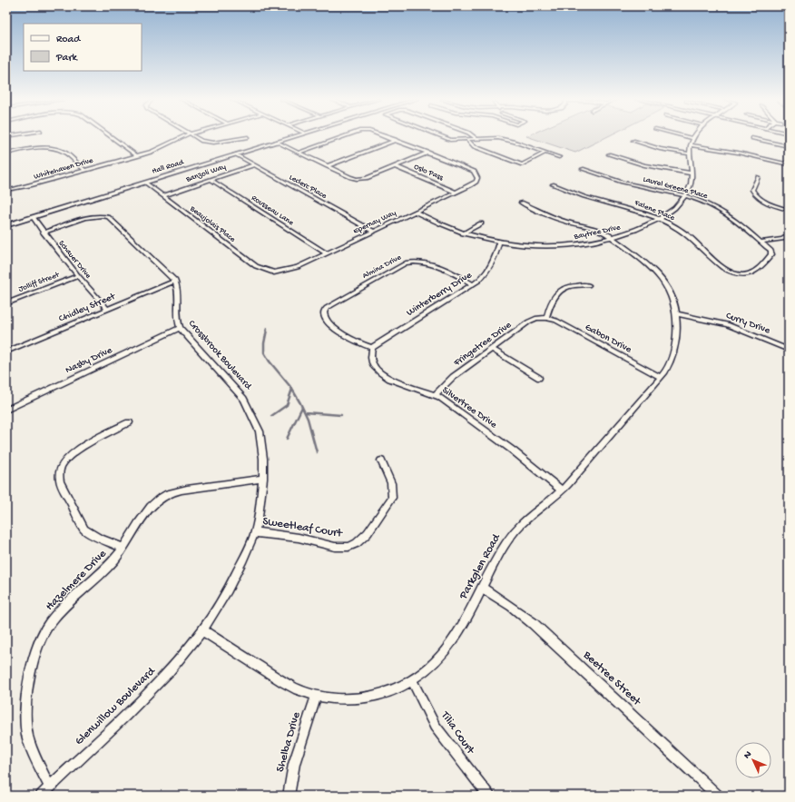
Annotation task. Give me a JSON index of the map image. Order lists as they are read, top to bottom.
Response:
{
  "streets": {
    "street": [
      "Hall Road",
      "Whitehaven Drive",
      "Oslo Pass",
      "Banzoli Way",
      "Leclerc Place",
      "Laurel Greene Place",
      "Rousseau Lane",
      "Falene Place",
      "Epernay Way",
      "Beaujolais Place",
      "Baytree Drive",
      "Schauer Drive",
      "Almina Drive",
      "Jolliff Street",
      "Winterberry Drive",
      "Chidley Street",
      "Curry Drive",
      "Gabon Drive",
      "Fringetree Drive",
      "Crossbrook Boulevard",
      "Nasby Drive",
      "Silvertree Drive",
      "Sweetleaf Court",
      "Parkglen Road",
      "Hazelmere Drive",
      "Beetree Street",
      "Glenwillow Boulevard",
      "Tilia Court",
      "Shelba Drive"
    ]
  },
  "crossings": [
    ["Hall Road", "Leclerc Place"],
    ["Hall Road", "Beaujolais Place"],
    ["Hall Road", "Schauer Drive"],
    ["Oslo Pass", "Epernay Way"],
    ["Banzoli Way", "Leclerc Place"],
    ["Banzoli Way", "Rousseau Lane"],
    ["Banzoli Way", "Beaujolais Place"],
    ["Leclerc Place", "Epernay Way"],
    ["Laurel Greene Place", "Falene Place"],
    ["Laurel Greene Place", "Baytree Drive"],
    ["Rousseau Lane", "Epernay Way"],
    ["Falene Place", "Baytree Drive"],
    ["Epernay Way", "Beaujolais Place"],
    ["Epernay Way", "Baytree Drive"],
    ["Baytree Drive", "Winterberry Drive"],
    ["Baytree Drive", "Parkglen Road"],
    ["Schauer Drive", "Jolliff Street"],
    ["Schauer Drive", "Chidley Street"],
    ["Almina Drive", "Winterberry Drive"],
    ["Almina Drive", "Silvertree Drive"],
    ["Winterberry Drive", "Silvertree Drive"],
    ["Chidley Street", "Crossbrook Boulevard"],
    ["Curry Drive", "Parkglen Road"],
    ["Gabon Drive", "Fringetree Drive"],
    ["Gabon Drive", "Parkglen Road"],
    ["Fringetree Drive", "Silvertree Drive"],
    ["Crossbrook Boulevard", "Nasby Drive"],
    ["Crossbrook Boulevard", "Sweetleaf Court"],
    ["Crossbrook Boulevard", "Parkglen Road"],
    ["Crossbrook Boulevard", "Hazelmere Drive"],
    ["Crossbrook Boulevard", "Glenwillow Boulevard"],
    ["Silvertree Drive", "Parkglen Road"],
    ["Parkglen Road", "Beetree Street"],
    ["Parkglen Road", "Glenwillow Boulevard"],
    ["Parkglen Road", "Tilia Court"],
    ["Parkglen Road", "Shelba Drive"],
    ["Hazelmere Drive", "Glenwillow Boulevard"]
  ],
  "legend": ["Road", "Park"],
  "north": "top left"
}
